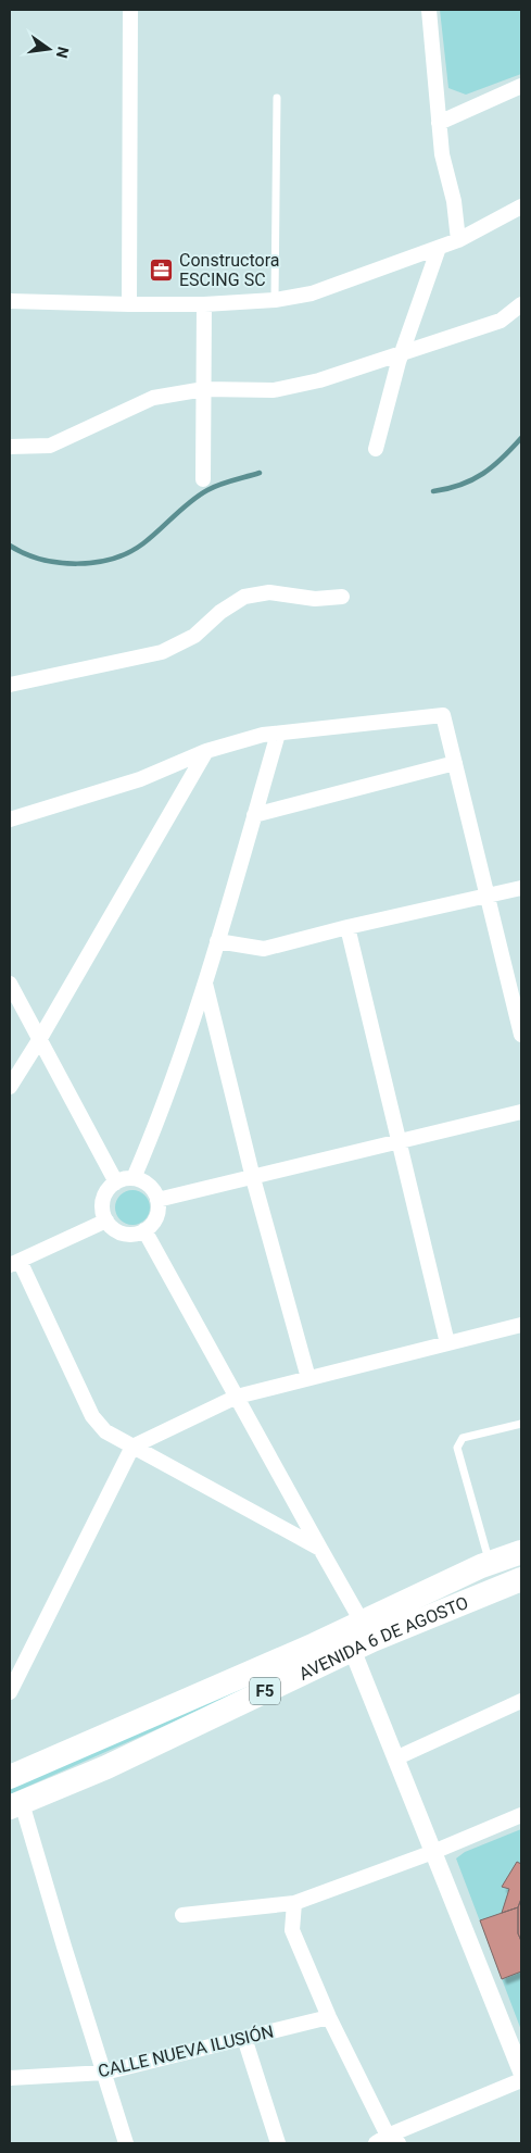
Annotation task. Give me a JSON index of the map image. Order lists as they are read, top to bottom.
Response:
{
  "streets": {
    "highway": ["AVENIDA 6 DE AGOSTO", "F5"],
    "street": ["CALLE NUEVA ILUSIÓN"]
  },
  "places": {
    "office": ["Constructora ESCING SC"]
  },
  "north": "right"
}
